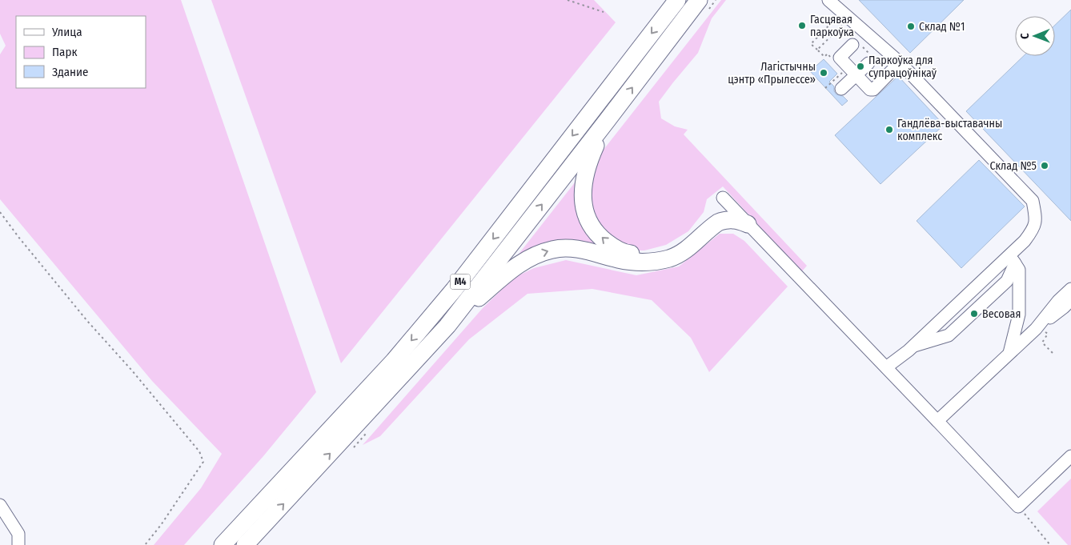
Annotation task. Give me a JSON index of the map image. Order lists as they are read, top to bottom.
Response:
{
  "streets": {
    "highway": ["М4"]
  },
  "places": [
    "Гасцявая паркоўка",
    "Склад №1",
    "Паркоўка для супрацоўнікаў",
    "Лагістычны цэнтр «Прылессе»",
    "Гандлёва-выставачны комплекс",
    "Склад №5",
    "Весовая"
  ],
  "legend": ["Улица", "Парк", "Здание"],
  "north": "left"
}
